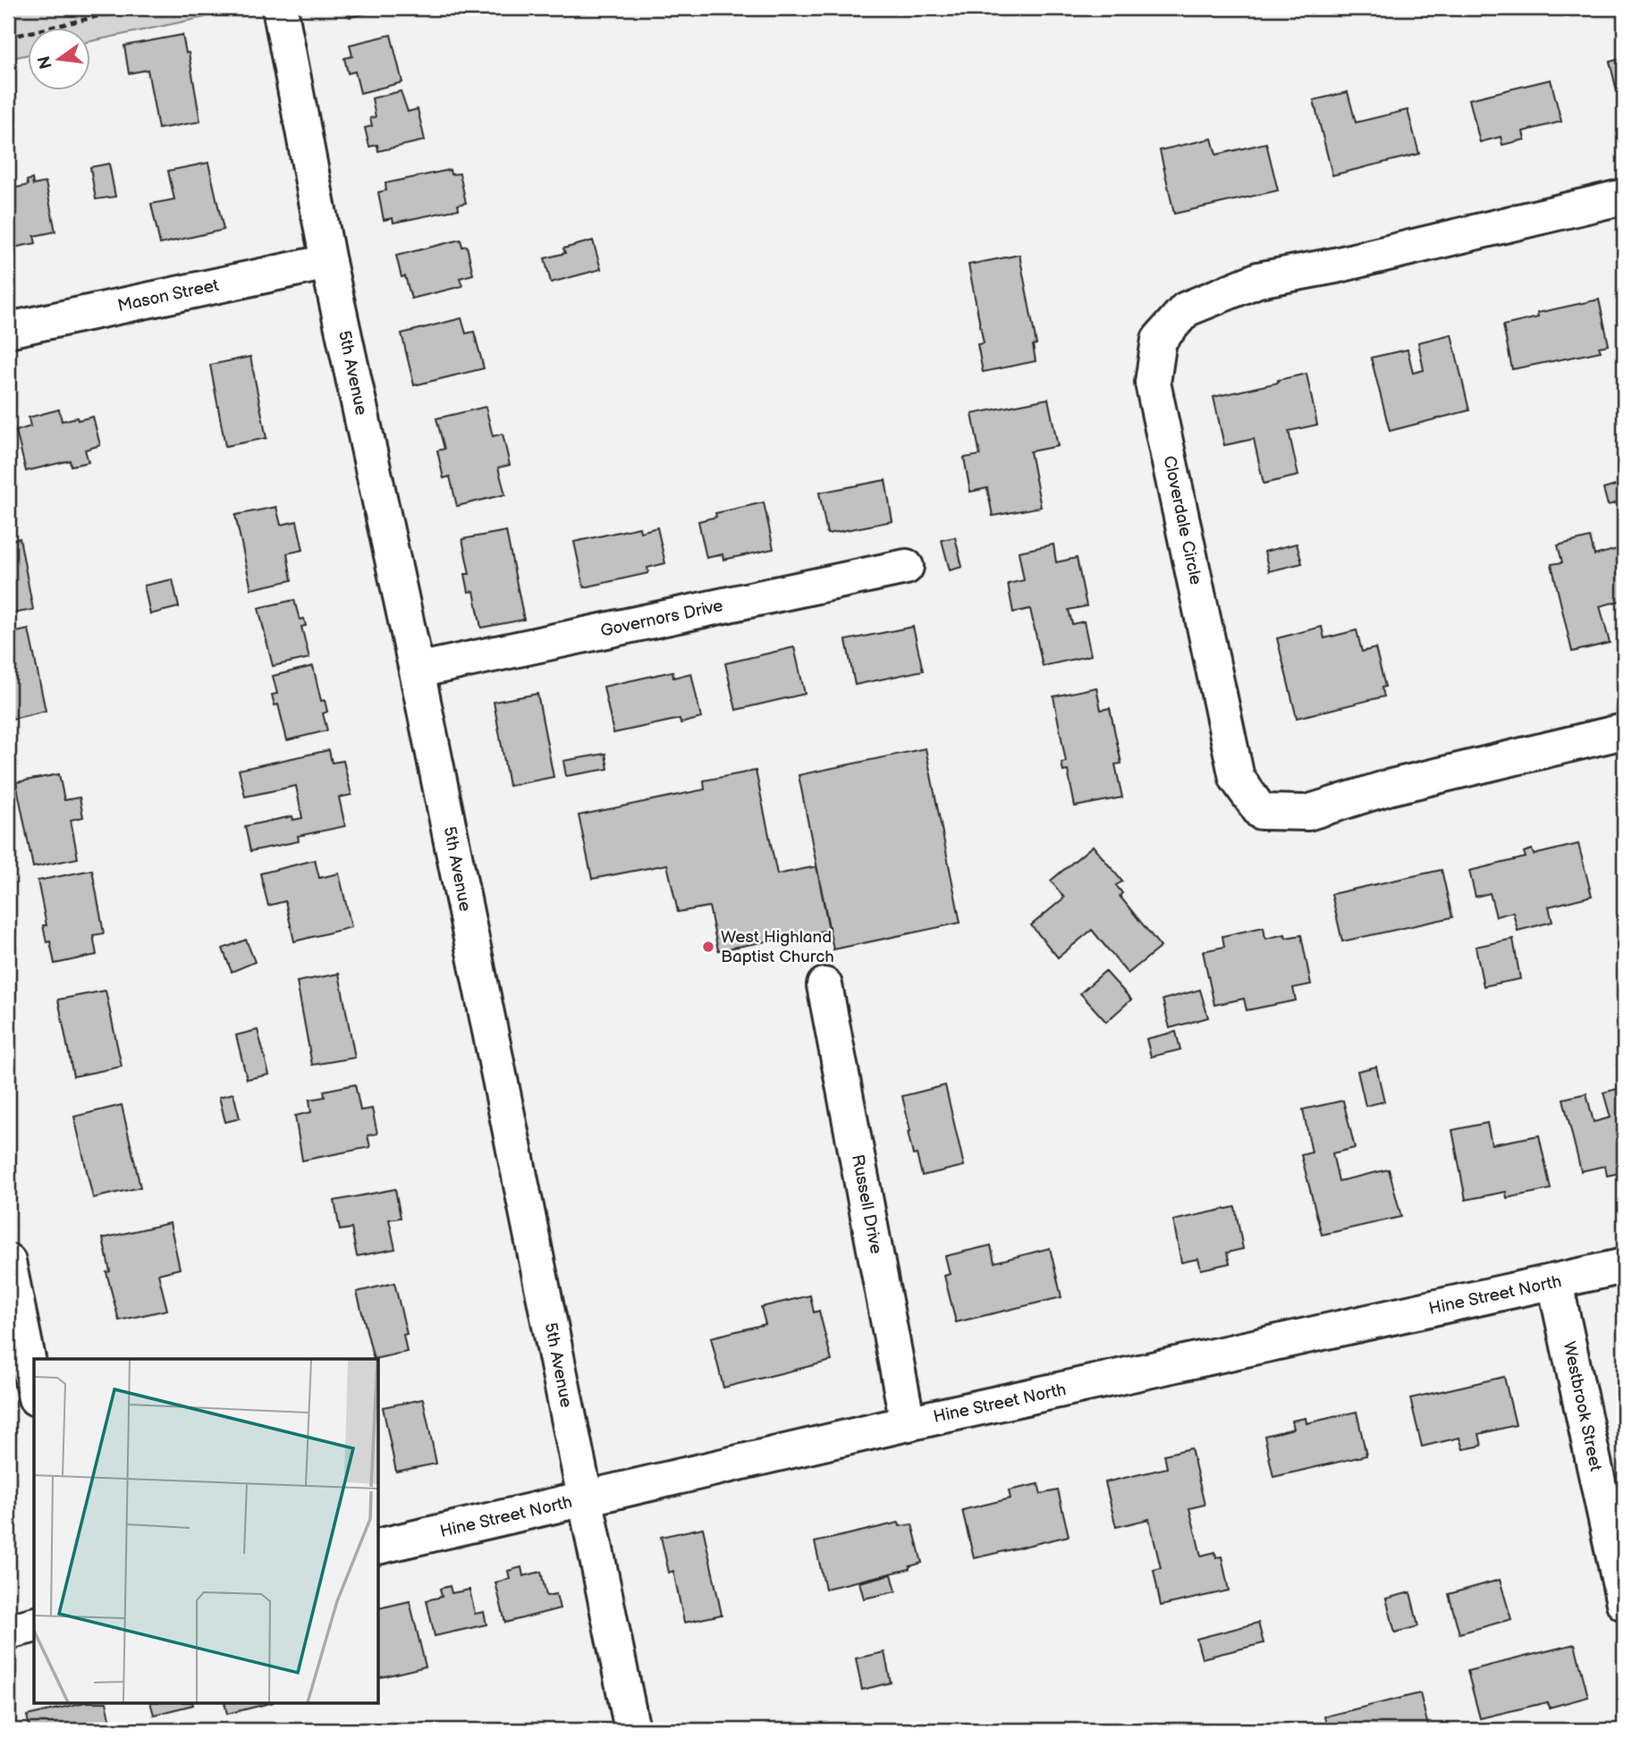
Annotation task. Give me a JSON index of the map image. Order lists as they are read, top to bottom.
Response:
{
  "streets": {
    "street": [
      "Mason Street",
      "5th Avenue",
      "Cloverdale Circle",
      "Governors Drive",
      "Russell Drive",
      "Hine Street North",
      "Westbrook Street"
    ]
  },
  "crossings": [
    ["Mason Street", "5th Avenue"],
    ["5th Avenue", "Governors Drive"],
    ["5th Avenue", "Hine Street North"],
    ["Russell Drive", "Hine Street North"],
    ["Hine Street North", "Westbrook Street"]
  ],
  "places": ["West Highland Baptist Church"],
  "north": "left"
}
